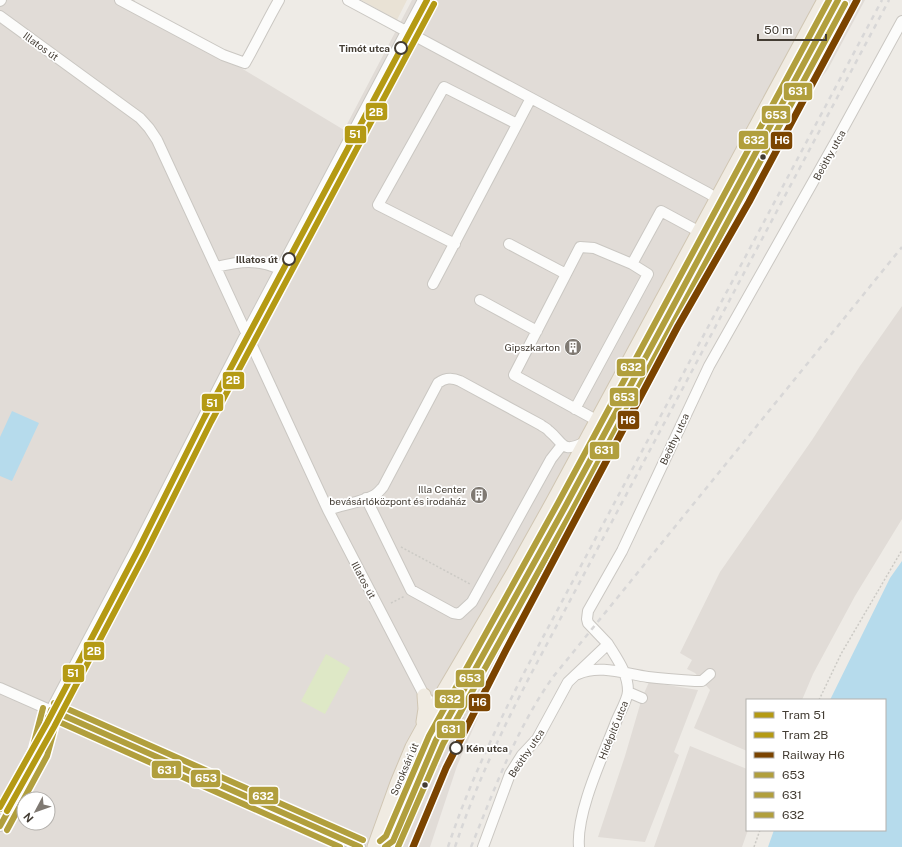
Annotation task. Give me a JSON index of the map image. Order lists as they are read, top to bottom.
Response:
{
  "streets": {
    "main road": ["Soroksári út"],
    "street": ["Illatos út", "Beöthy utca", "Hídépítő utca"]
  },
  "crossings": [
    ["Illatos út", "Soroksári út"]
  ],
  "places": {
    "other": ["Timót utca", "Illatos út", "Kén utca"],
    "building": ["Gipszkarton", "Illa Center bevásárlóközpont és irodaház"]
  },
  "lines": [
    "tram line 51",
    "rail line H6",
    "transit line 653",
    "transit line 632",
    "tram line 2B",
    "transit line 631"
  ],
  "legend": [
    "Tram 51",
    "Tram 2B",
    "Railway H6",
    "653",
    "631",
    "632"
  ],
  "scale_bar": "50 m",
  "north": "bottom left"
}
